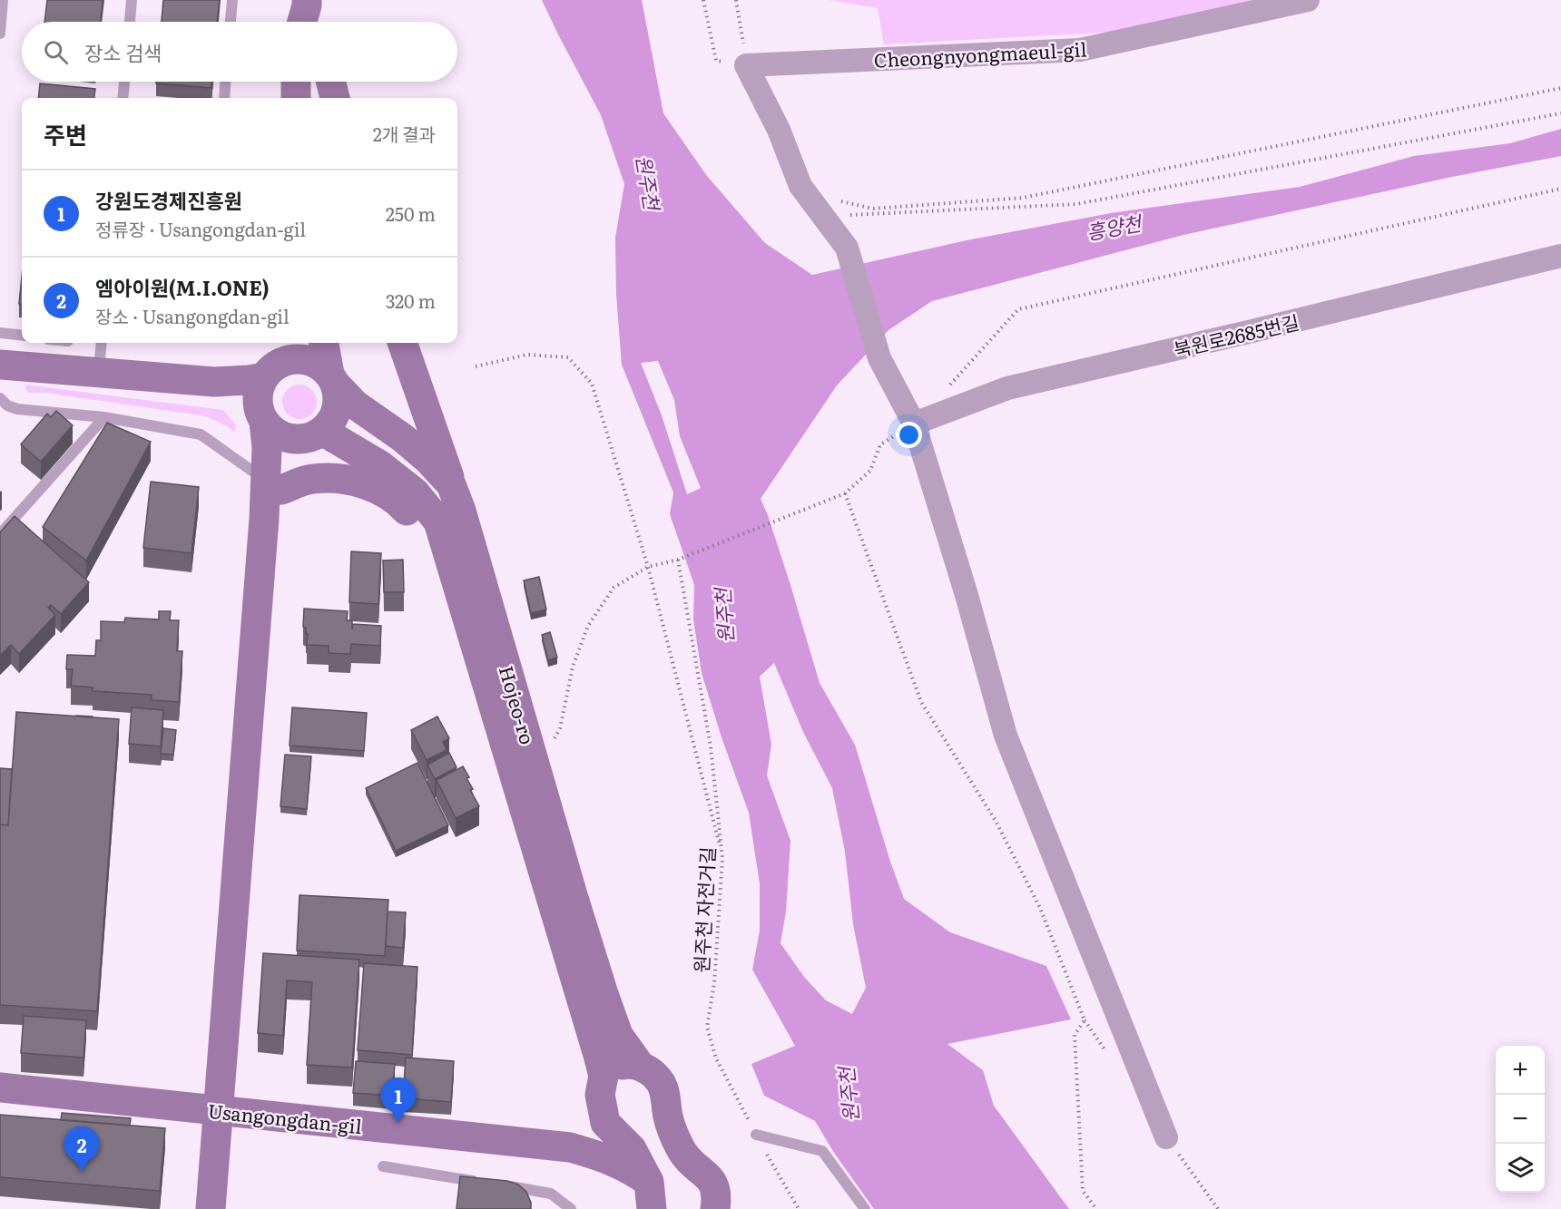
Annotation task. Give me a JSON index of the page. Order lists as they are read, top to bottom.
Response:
{
  "streets": {
    "street": [
      "Cheongnyongmaeul-gil",
      "북원로2685번길",
      "Hojeo-ro",
      "Usangongdan-gil"
    ],
    "path": ["원주천 자전거길"]
  },
  "water": ["원주천", "흥양천"],
  "page": {
    "search": "장소 검색",
    "heading": ["주변", "2개 결과"],
    "list": [
      {
        "mark": "1",
        "name": "강원도경제진흥원",
        "note": "정류장 · Usangongdan-gil",
        "value": "250 m"
      },
      {
        "mark": "2",
        "name": "엠아이원(M.I.ONE)",
        "note": "장소 · Usangongdan-gil",
        "value": "320 m"
      }
    ],
    "map_buttons": ["+", "−"],
    "pins": ["1", "2"]
  }
}
